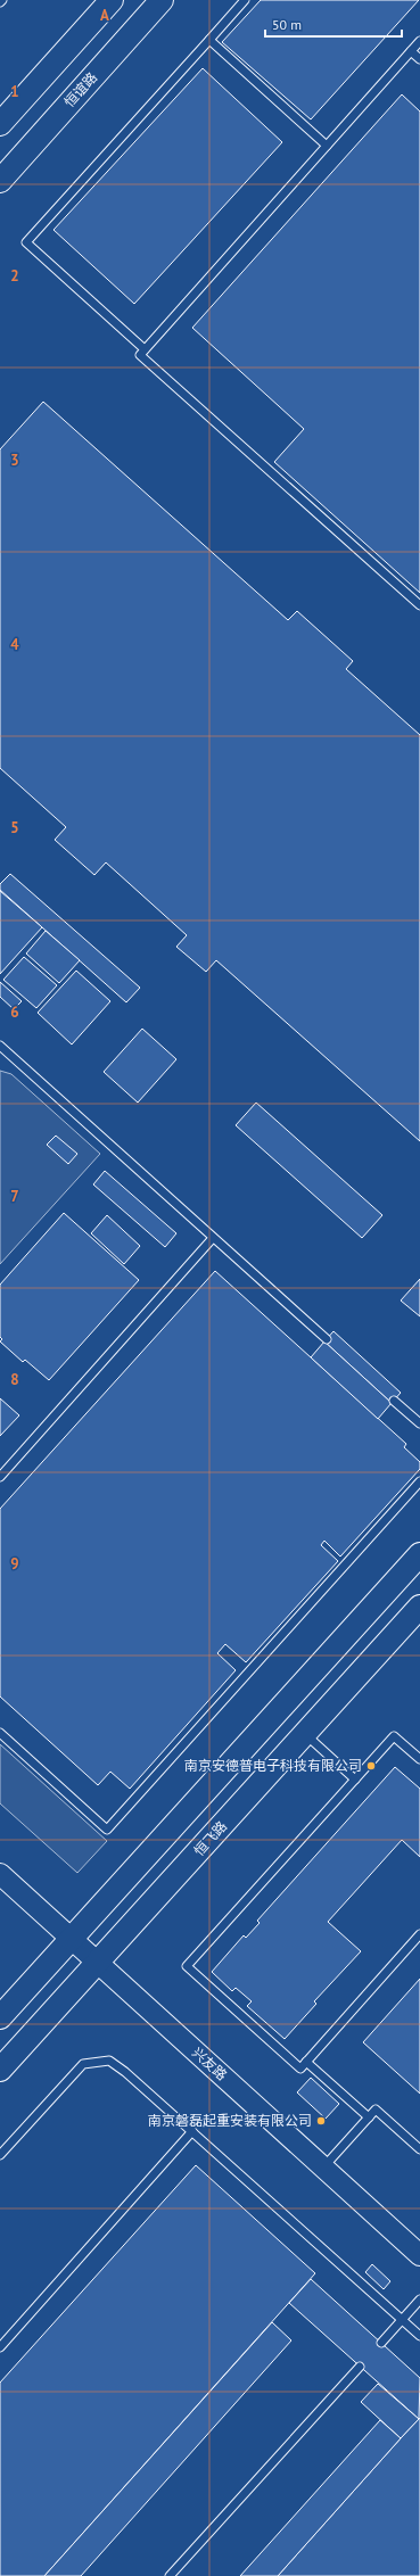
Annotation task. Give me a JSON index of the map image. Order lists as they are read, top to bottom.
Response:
{
  "streets": {
    "main road": ["恒谊路", "恒飞路"],
    "street": ["兴友路"]
  },
  "crossings": [
    ["恒飞路", "兴友路"]
  ],
  "places": ["南京安德普电子科技有限公司", "南京磐磊起重安装有限公司"],
  "scale_bar": "50 m",
  "grid": {
    "columns": ["A"],
    "rows": [
      "1",
      "2",
      "3",
      "4",
      "5",
      "6",
      "7",
      "8",
      "9"
    ]
  }
}
